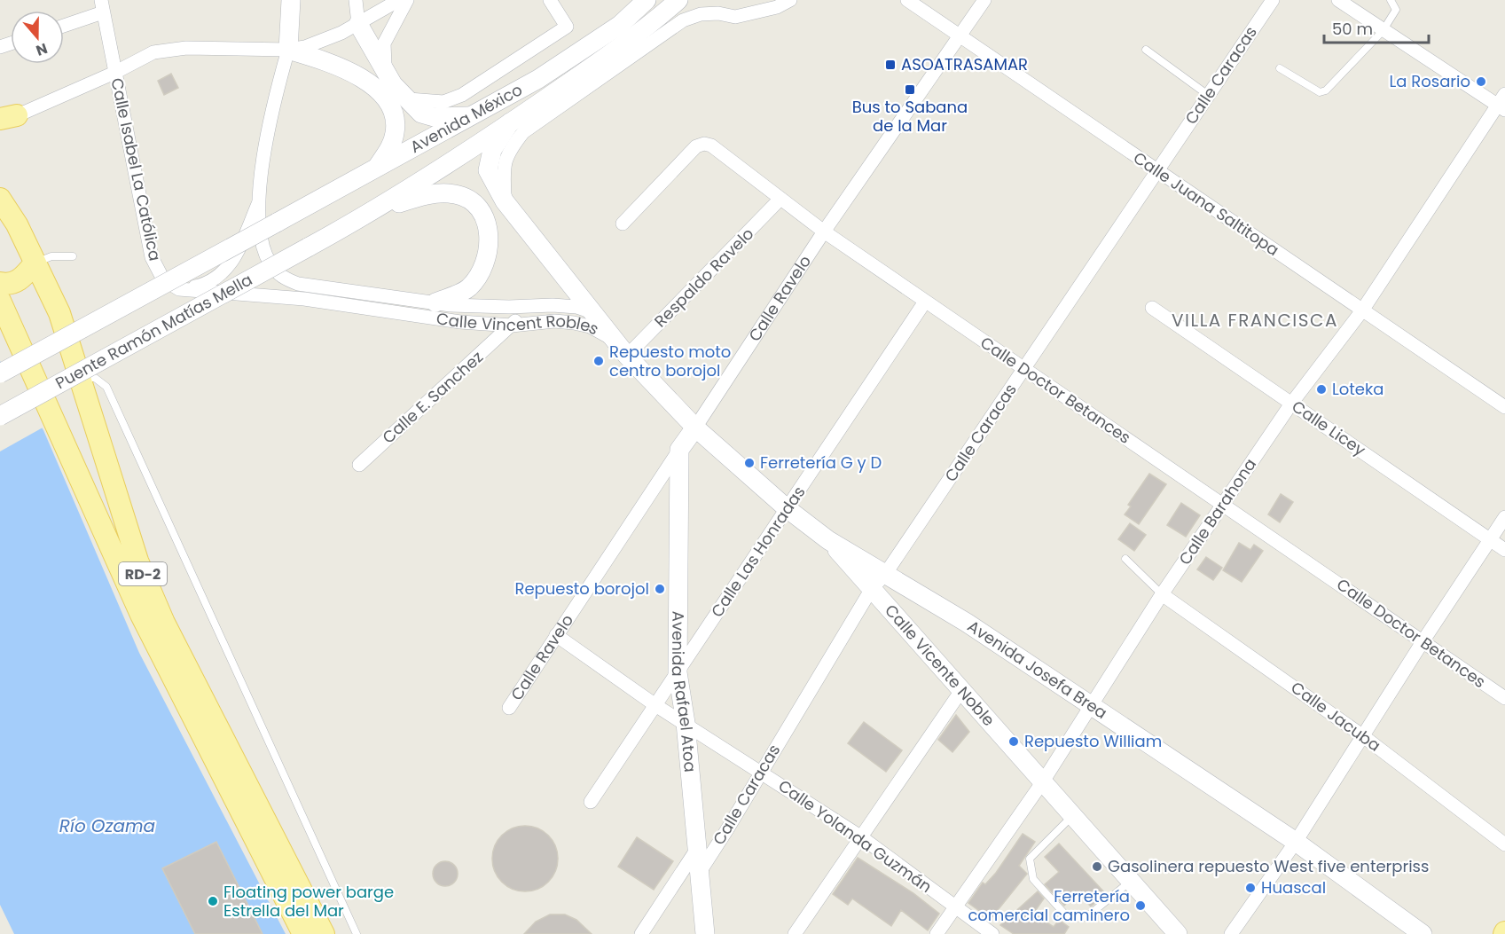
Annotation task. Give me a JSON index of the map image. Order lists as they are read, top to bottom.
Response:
{
  "streets": {
    "main road": [
      "Avenida México",
      "Calle Ravelo",
      "Calle Vincent Robles",
      "Puente Ramón Matías Mella",
      "RD-2",
      "Calle Vicente Noble",
      "Avenida Josefa Brea",
      "Avenida Rafael Atoa"
    ],
    "street": [
      "Calle Caracas",
      "Calle Isabel La Católica",
      "Calle Juana Saltitopa",
      "Respaldo Ravelo",
      "Calle Doctor Betances",
      "Calle E. Sanchez",
      "Calle Licey",
      "Calle Barahona",
      "Calle Las Honradas",
      "Calle Jacuba",
      "Calle Yolanda Guzmán"
    ]
  },
  "crossings": [
    ["Calle Caracas", "Calle Juana Saltitopa"],
    ["Calle Caracas", "Calle Doctor Betances"],
    ["Calle Caracas", "Calle Vicente Noble"],
    ["Calle Caracas", "Avenida Josefa Brea"],
    ["Calle Caracas", "Avenida Rafael Atoa"],
    ["Calle Caracas", "Calle Yolanda Guzmán"],
    ["Avenida México", "Calle Vincent Robles"],
    ["Avenida México", "Puente Ramón Matías Mella"],
    ["Calle Isabel La Católica", "Calle Vincent Robles"],
    ["Calle Juana Saltitopa", "Calle Ravelo"],
    ["Calle Juana Saltitopa", "Calle Barahona"],
    ["Respaldo Ravelo", "Calle Vincent Robles"],
    ["Respaldo Ravelo", "Calle Doctor Betances"],
    ["Calle Ravelo", "Calle Vincent Robles"],
    ["Calle Ravelo", "Calle Doctor Betances"],
    ["Calle Ravelo", "Avenida Rafael Atoa"],
    ["Calle Ravelo", "Calle Yolanda Guzmán"],
    ["Calle Vincent Robles", "Calle E. Sanchez"],
    ["Calle Vincent Robles", "Calle Las Honradas"],
    ["Calle Vincent Robles", "Calle Vicente Noble"],
    ["Calle Vincent Robles", "Avenida Josefa Brea"],
    ["Calle Doctor Betances", "Calle Barahona"],
    ["Calle Doctor Betances", "Calle Las Honradas"],
    ["Calle Licey", "Calle Barahona"],
    ["Calle Barahona", "Calle Vicente Noble"],
    ["Calle Barahona", "Avenida Josefa Brea"],
    ["Calle Barahona", "Calle Jacuba"],
    ["Calle Barahona", "Calle Yolanda Guzmán"],
    ["Calle Las Honradas", "Avenida Rafael Atoa"],
    ["Calle Las Honradas", "Calle Yolanda Guzmán"],
    ["Calle Vicente Noble", "Avenida Josefa Brea"],
    ["Avenida Rafael Atoa", "Calle Yolanda Guzmán"]
  ],
  "districts": ["VILLA FRANCISCA"],
  "water": ["Río Ozama"],
  "places": {
    "transit": ["ASOATRASAMAR", "Bus to Sabana de la Mar"],
    "other": [
      "La Rosario",
      "Repuesto moto centro borojol",
      "Loteka",
      "Ferretería G y D",
      "Repuesto borojol",
      "Repuesto William",
      "Gasolinera repuesto West five enterpriss",
      "Huascal",
      "Floating power barge Estrella del Mar",
      "Ferretería comercial caminero"
    ]
  },
  "scale_bar": "50 m",
  "north": "bottom"
}
